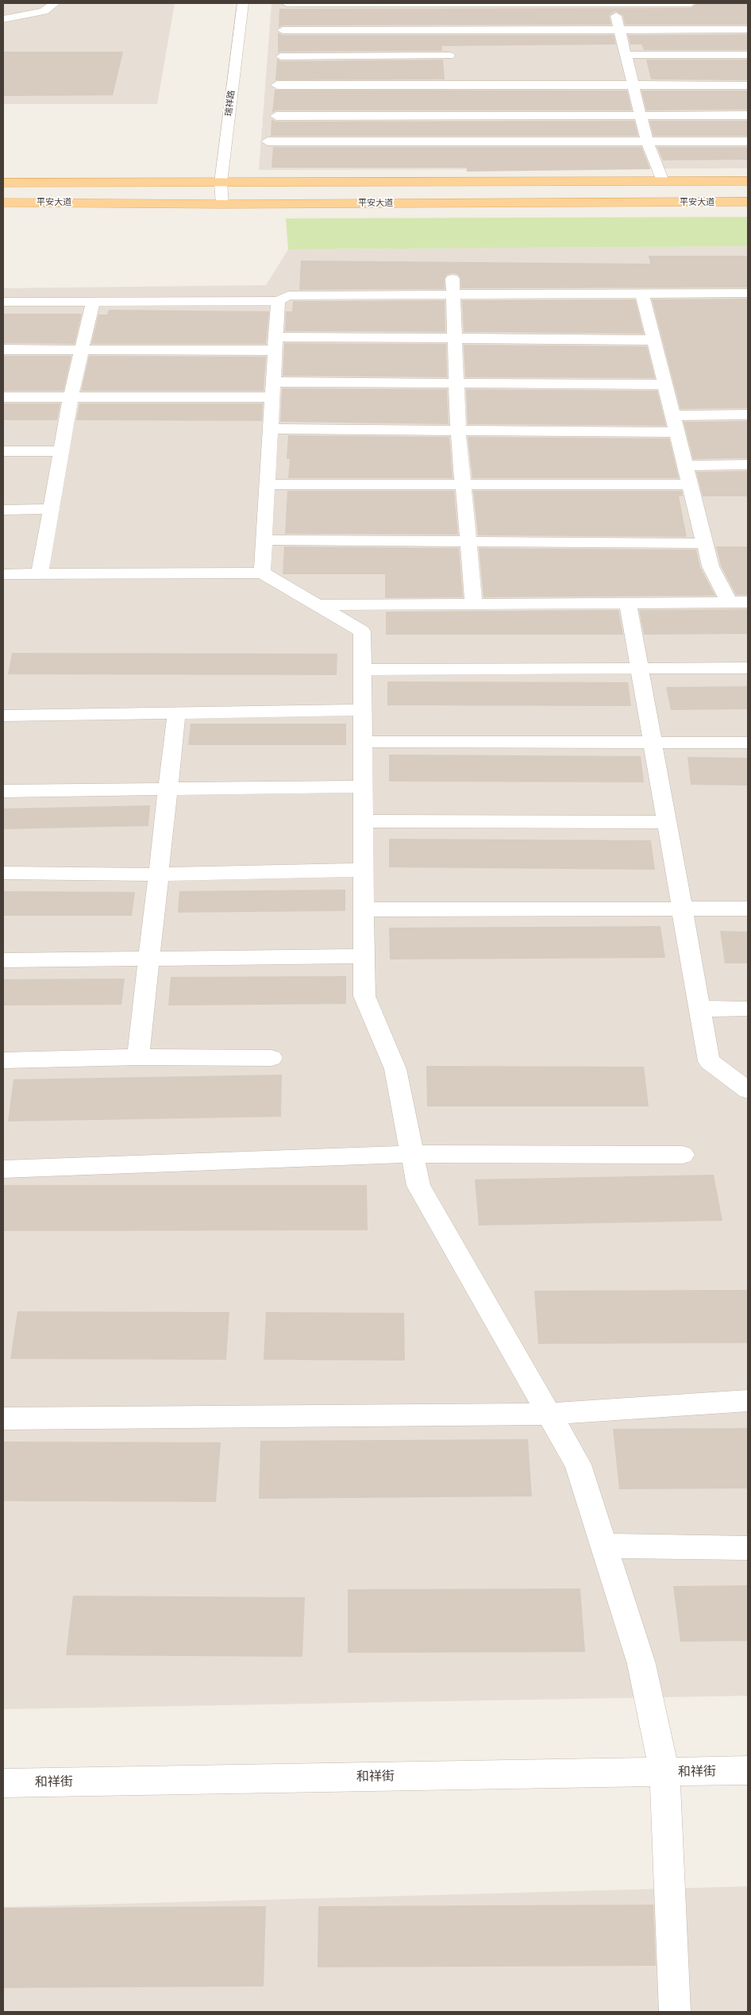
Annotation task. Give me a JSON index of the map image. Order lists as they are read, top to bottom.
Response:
{
  "streets": {
    "main road": ["平安大道"],
    "street": ["瑞祥路", "和祥街"]
  },
  "crossings": [
    ["瑞祥路", "平安大道"]
  ]
}
